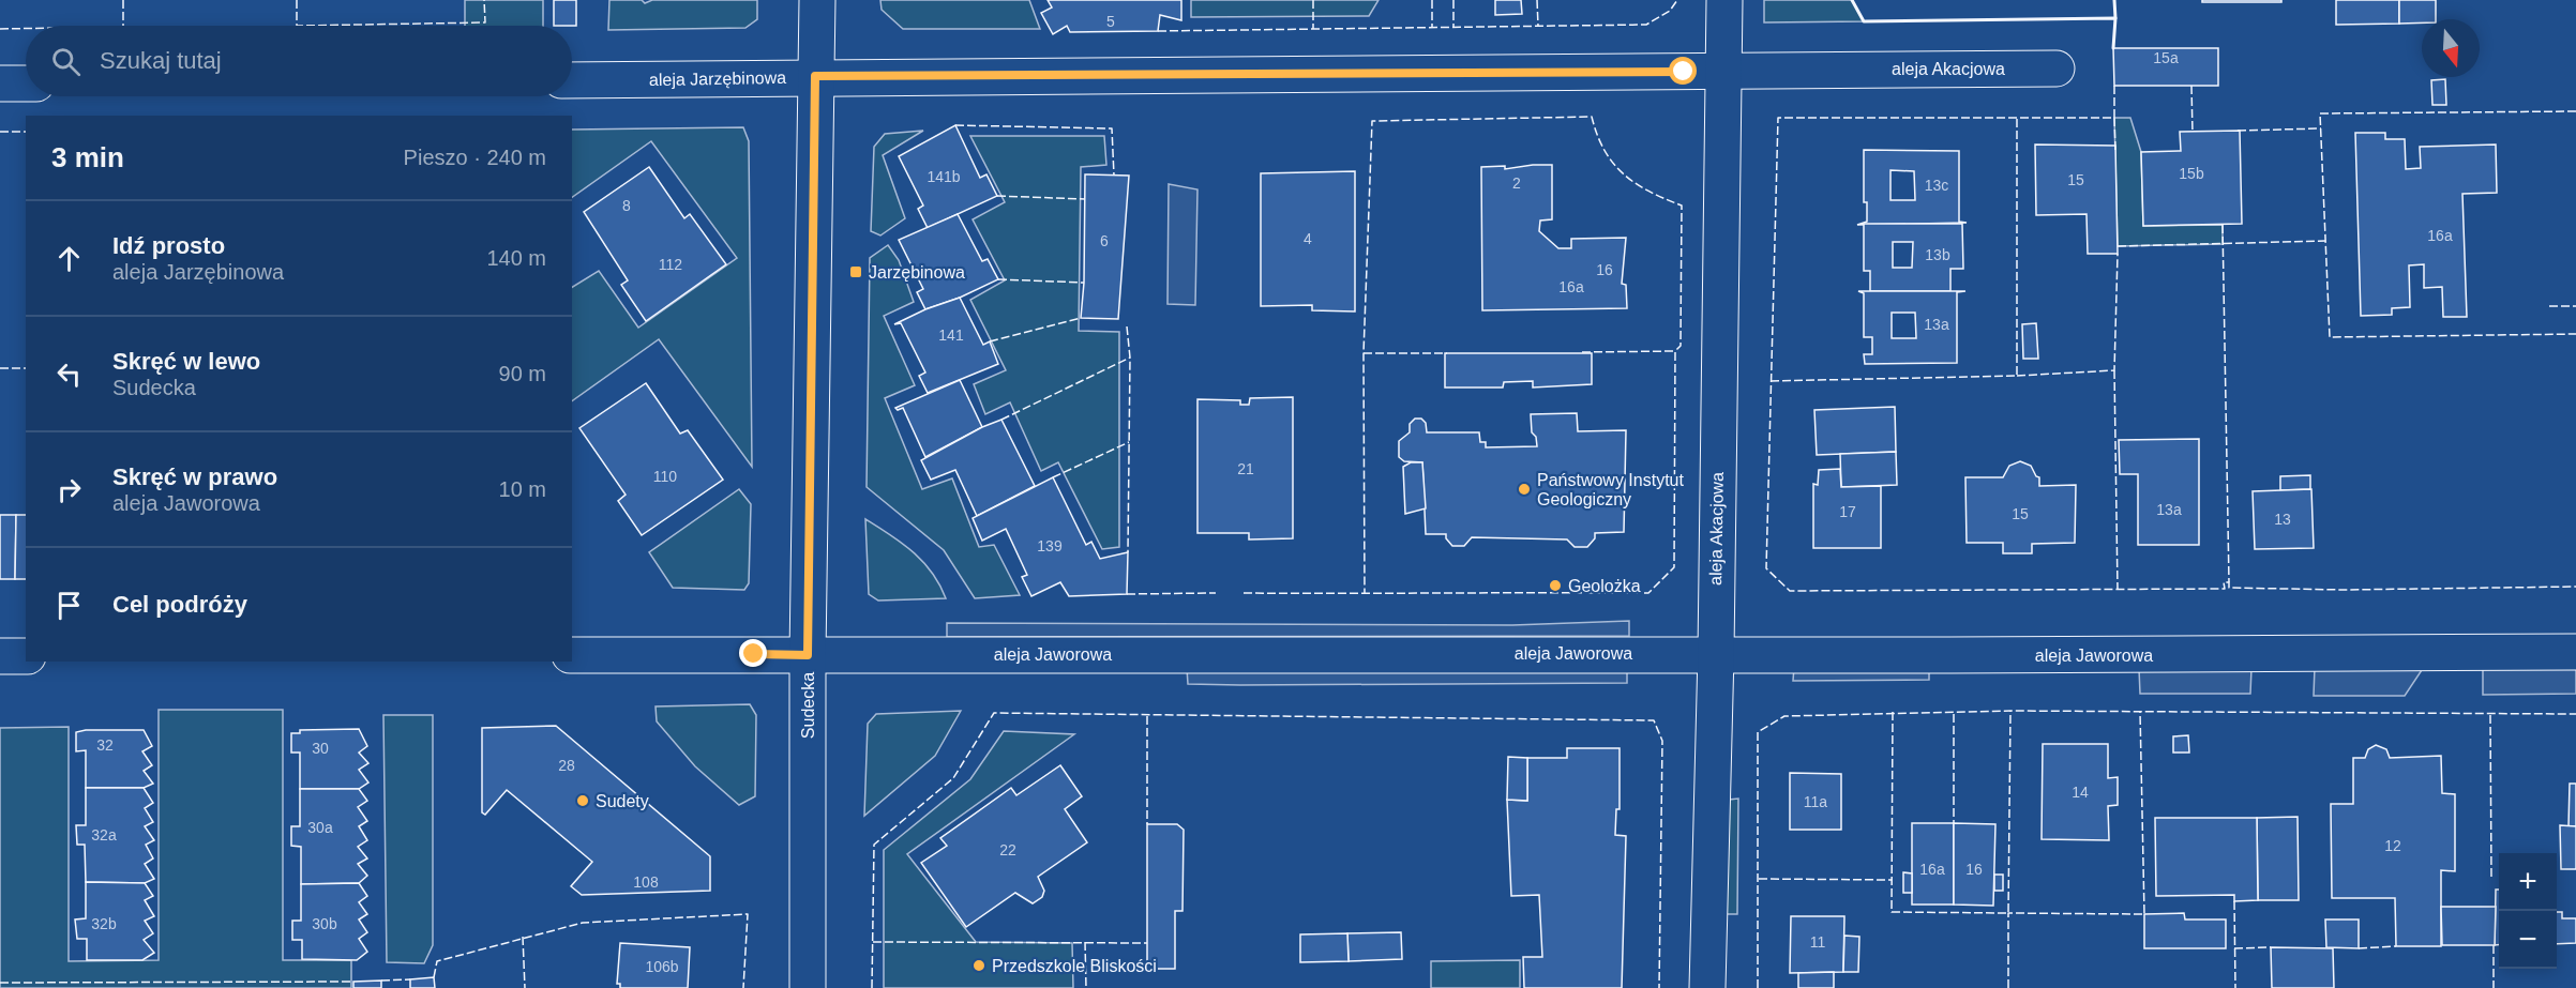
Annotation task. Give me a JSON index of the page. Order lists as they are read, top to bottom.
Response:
{
  "streets": {
    "street": [
      "aleja Akacjowa",
      "aleja Jarzębinowa",
      "aleja Jaworowa",
      "Sudecka"
    ]
  },
  "crossings": [
    ["aleja Akacjowa", "aleja Jarzębinowa"],
    ["aleja Akacjowa", "aleja Jaworowa"],
    ["aleja Jarzębinowa", "Sudecka"],
    ["aleja Jaworowa", "Sudecka"]
  ],
  "places": {
    "transit": ["Jarzębinowa"],
    "other": [
      "Państwowy Instytut Geologiczny",
      "Geolożka",
      "Sudety",
      "Przedszkole Bliskości"
    ]
  },
  "house_numbers": [
    "5",
    "15a",
    "15b",
    "141b",
    "15",
    "2",
    "13c",
    "8",
    "16a",
    "4",
    "6",
    "13b",
    "112",
    "16",
    "16a",
    "13a",
    "141",
    "21",
    "110",
    "13a",
    "17",
    "15",
    "13",
    "139",
    "32",
    "30",
    "28",
    "14",
    "11a",
    "30a",
    "32a",
    "12",
    "22",
    "16a",
    "16",
    "108",
    "32b",
    "30b",
    "11",
    "106b"
  ],
  "north": "bottom",
  "page": {
    "search": "Szukaj tutaj",
    "heading": ["3 min", "Pieszo · 240 m"],
    "list": [
      ["Idź prosto", "aleja Jarzębinowa", "140 m"],
      ["Skręć w lewo", "Sudecka", "90 m"],
      ["Skręć w prawo", "aleja Jaworowa", "10 m"],
      "Cel podróży"
    ],
    "map_buttons": ["+", "−"]
  }
}
